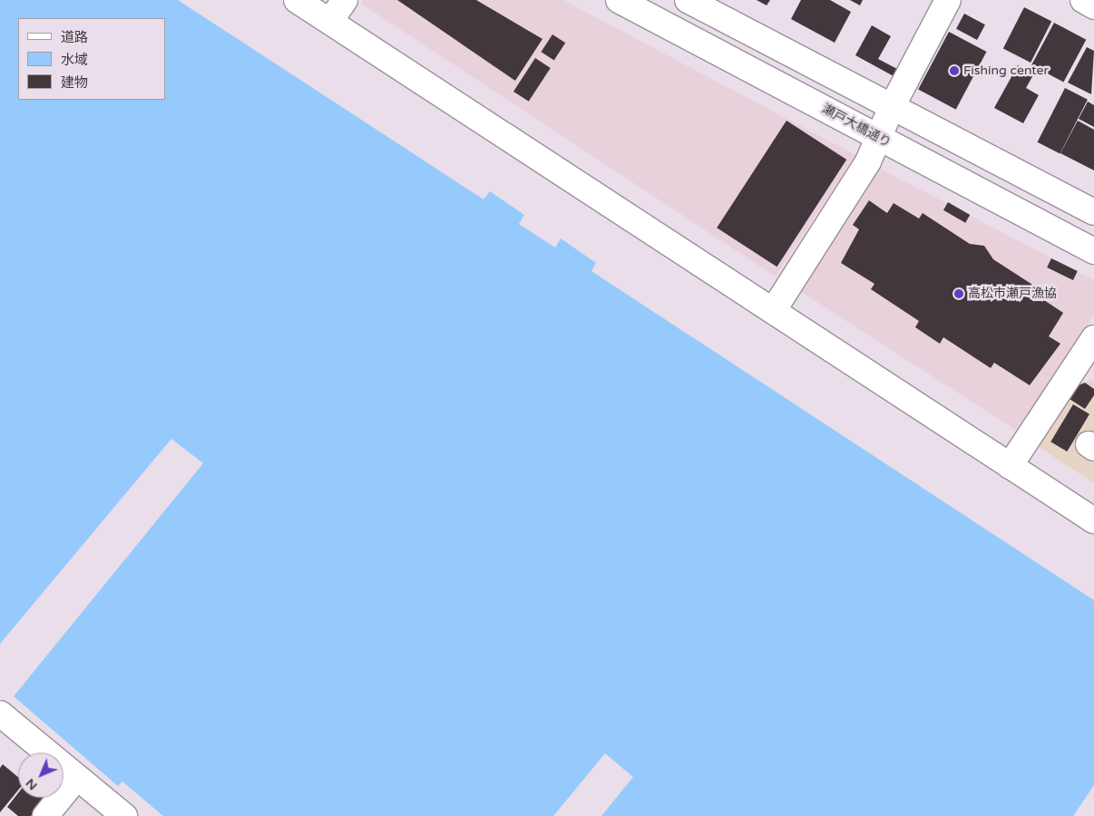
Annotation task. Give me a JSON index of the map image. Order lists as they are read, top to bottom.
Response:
{
  "streets": {
    "street": ["瀬戸大橋通り"]
  },
  "places": ["Fishing center", "高松市瀬戸漁協"],
  "legend": ["道路", "水域", "建物"],
  "north": "bottom left"
}
